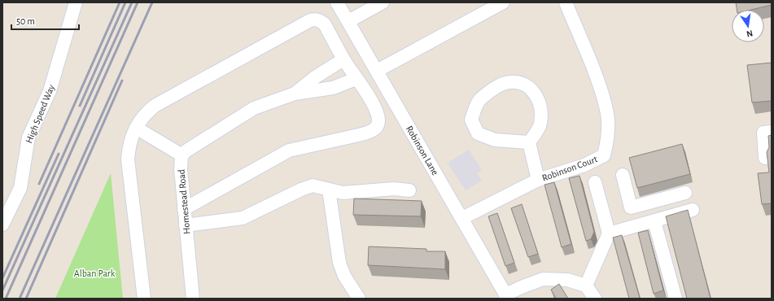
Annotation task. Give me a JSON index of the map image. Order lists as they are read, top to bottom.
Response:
{
  "streets": {
    "street": [
      "High Speed Way",
      "Robinson Lane",
      "Robinson Court",
      "Homestead Road"
    ]
  },
  "crossings": [
    ["Robinson Lane", "Robinson Court"]
  ],
  "parks": ["Alban Park"],
  "scale_bar": "50 m",
  "north": "bottom"
}
